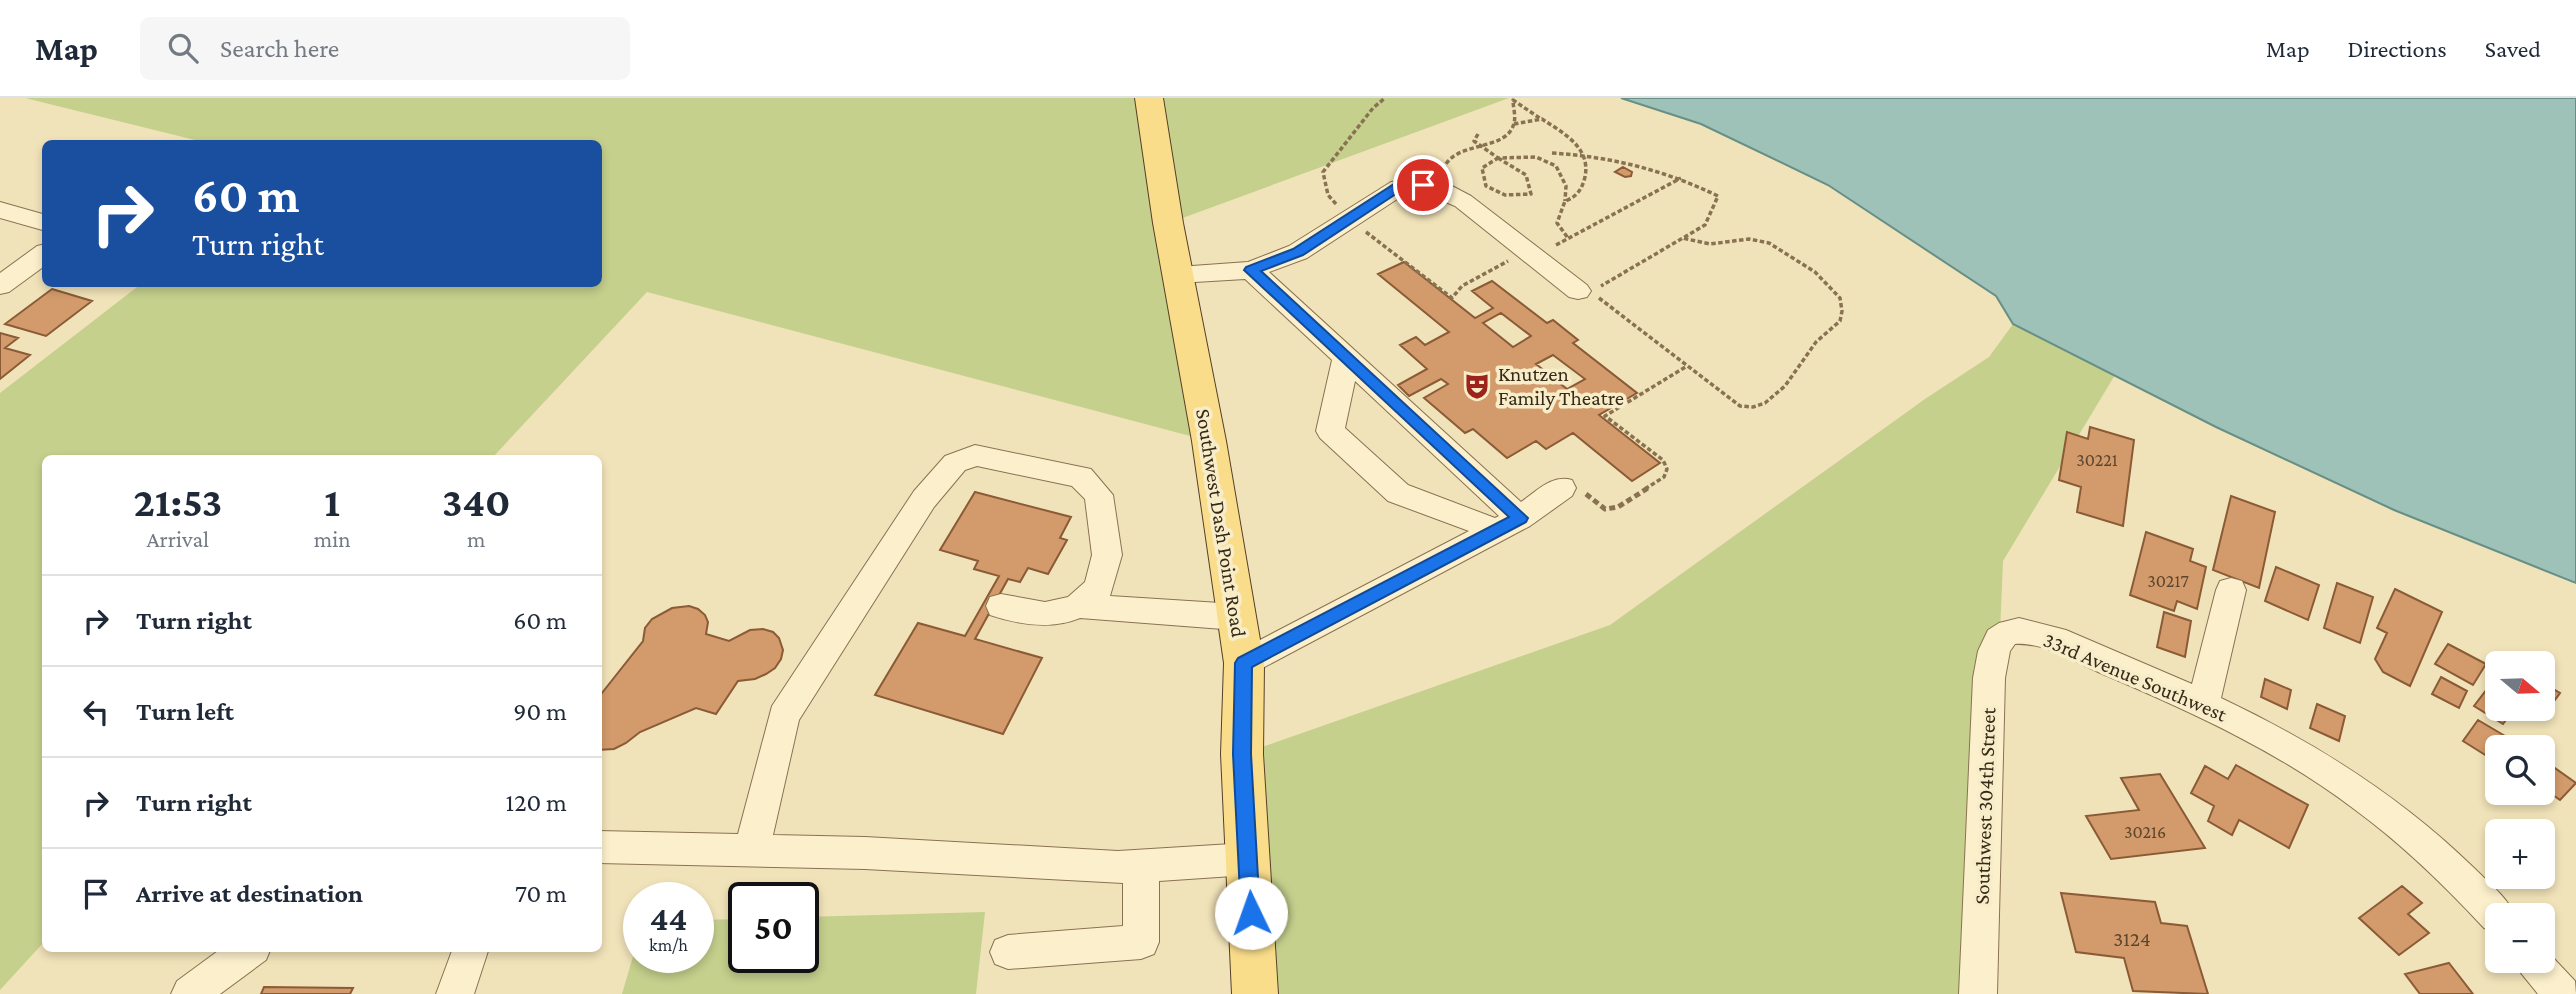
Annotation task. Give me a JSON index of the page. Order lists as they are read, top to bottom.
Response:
{
  "streets": {
    "main road": ["Southwest Dash Point Road"],
    "street": ["33rd Avenue Southwest", "Southwest 304th Street"]
  },
  "crossings": [
    ["33rd Avenue Southwest", "Southwest 304th Street"]
  ],
  "places": {
    "theatre": ["Knutzen Family Theatre"]
  },
  "house_numbers": [
    "30221",
    "30217",
    "30216",
    "3124"
  ],
  "north": "right",
  "page": {
    "header": "Map",
    "search": "Search here",
    "nav": ["Map", "Directions", "Saved"],
    "turn": ["60 m", "Turn right"],
    "eta": [
      "21:53",
      "Arrival",
      "1",
      "min",
      "340",
      "m"
    ],
    "list": [
      {
        "name": "Turn right",
        "value": "60 m"
      },
      {
        "name": "Turn left",
        "value": "90 m"
      },
      {
        "name": "Turn right",
        "value": "120 m"
      },
      {
        "name": "Arrive at destination",
        "value": "70 m"
      }
    ],
    "map_buttons": ["+", "−"],
    "speed": "44 km/h",
    "limit": "50"
  }
}
